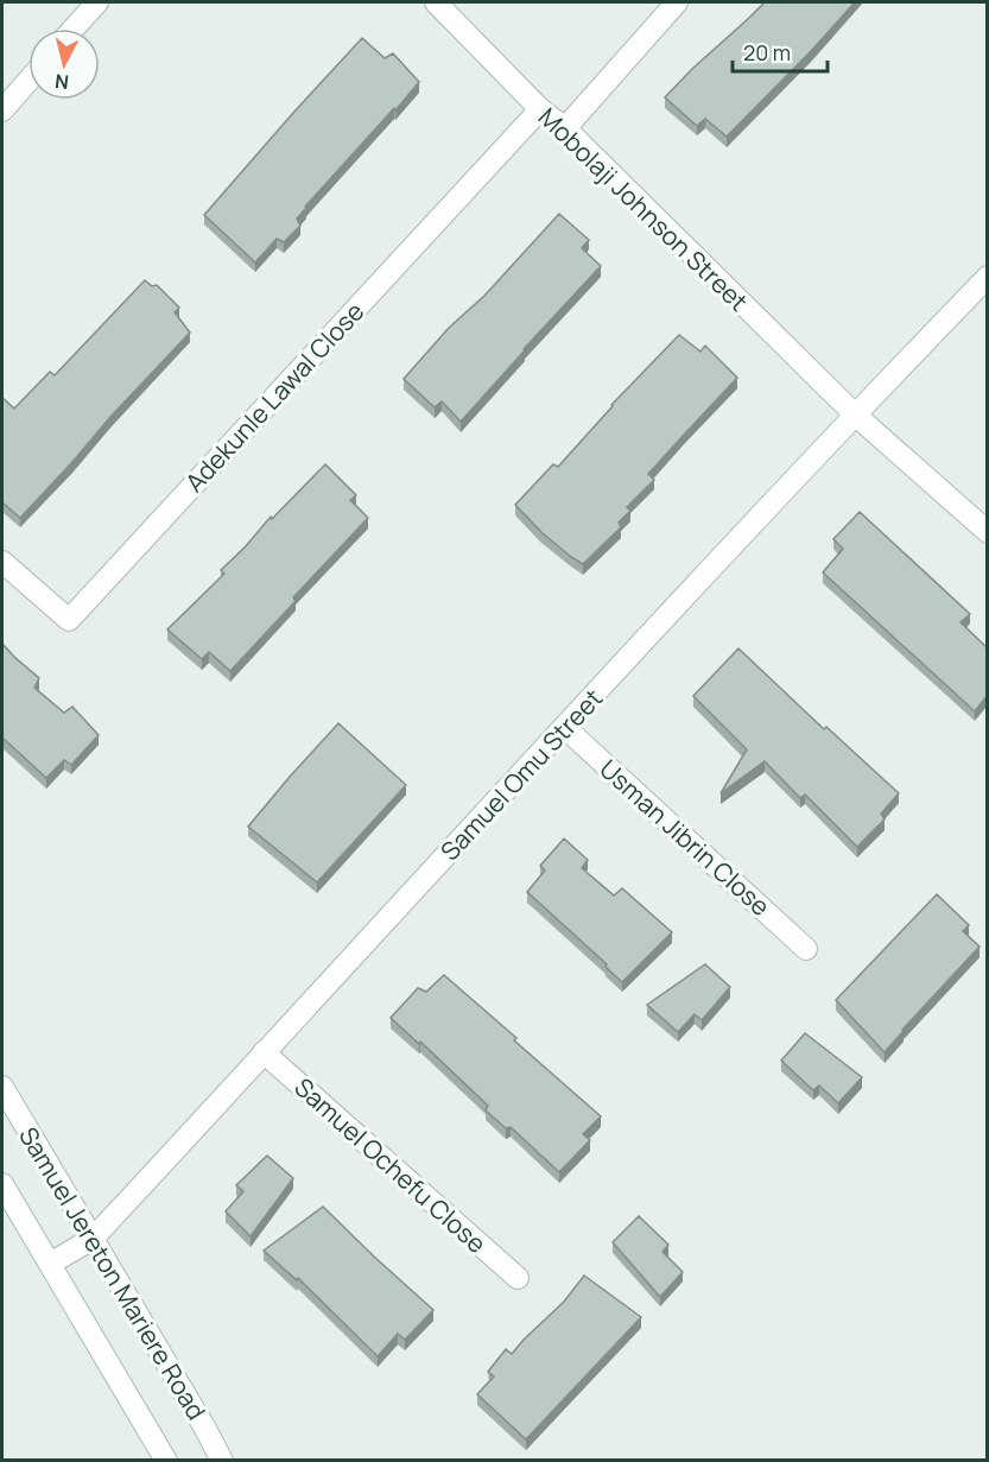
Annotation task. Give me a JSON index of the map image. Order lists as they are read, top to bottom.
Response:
{
  "streets": {
    "street": [
      "Mobolaji Johnson Street",
      "Adekunle Lawal Close",
      "Samuel Omu Street",
      "Usman Jibrin Close",
      "Samuel Ochefu Close",
      "Samuel Jereton Mariere Road"
    ]
  },
  "crossings": [
    ["Mobolaji Johnson Street", "Adekunle Lawal Close"],
    ["Mobolaji Johnson Street", "Samuel Omu Street"],
    ["Samuel Omu Street", "Usman Jibrin Close"],
    ["Samuel Omu Street", "Samuel Ochefu Close"],
    ["Samuel Omu Street", "Samuel Jereton Mariere Road"]
  ],
  "scale_bar": "20 m",
  "north": "bottom"
}
